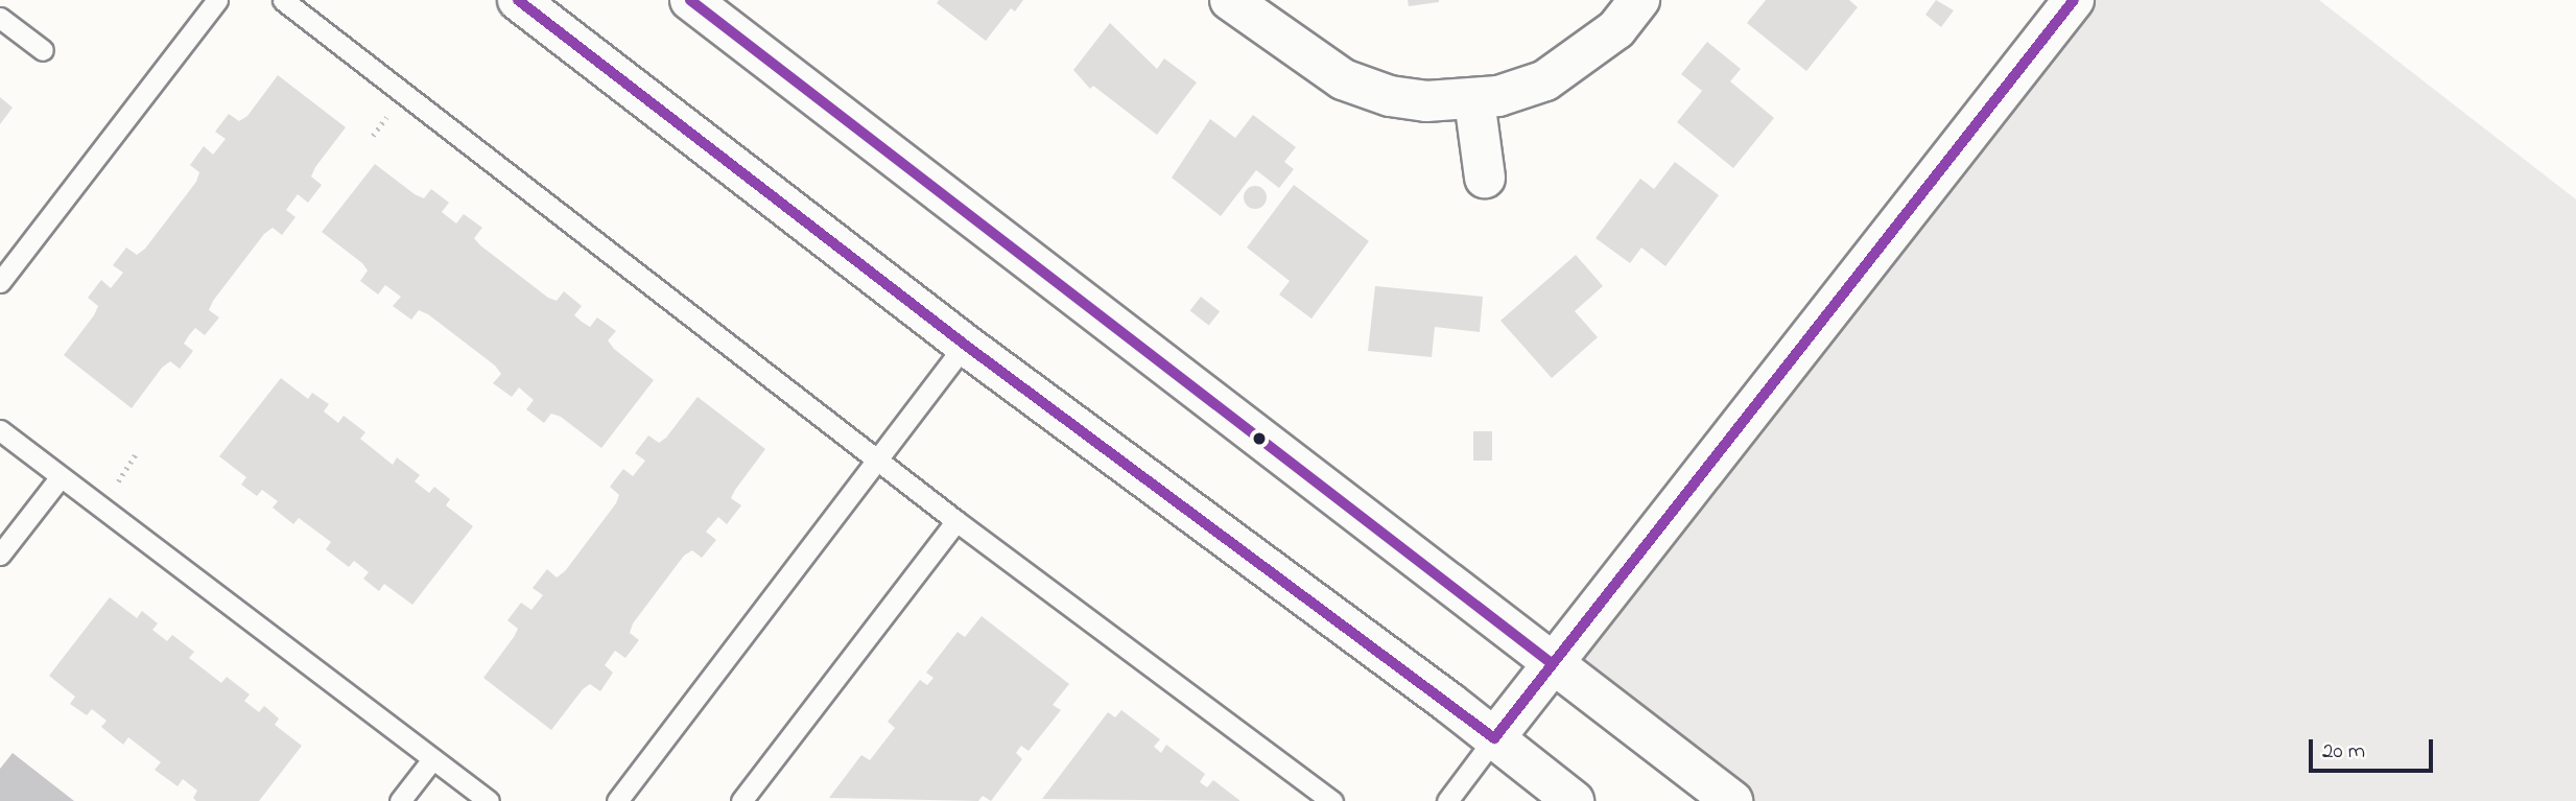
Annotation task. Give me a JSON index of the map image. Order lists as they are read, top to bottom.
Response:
{
  "scale_bar": "20 m"
}
